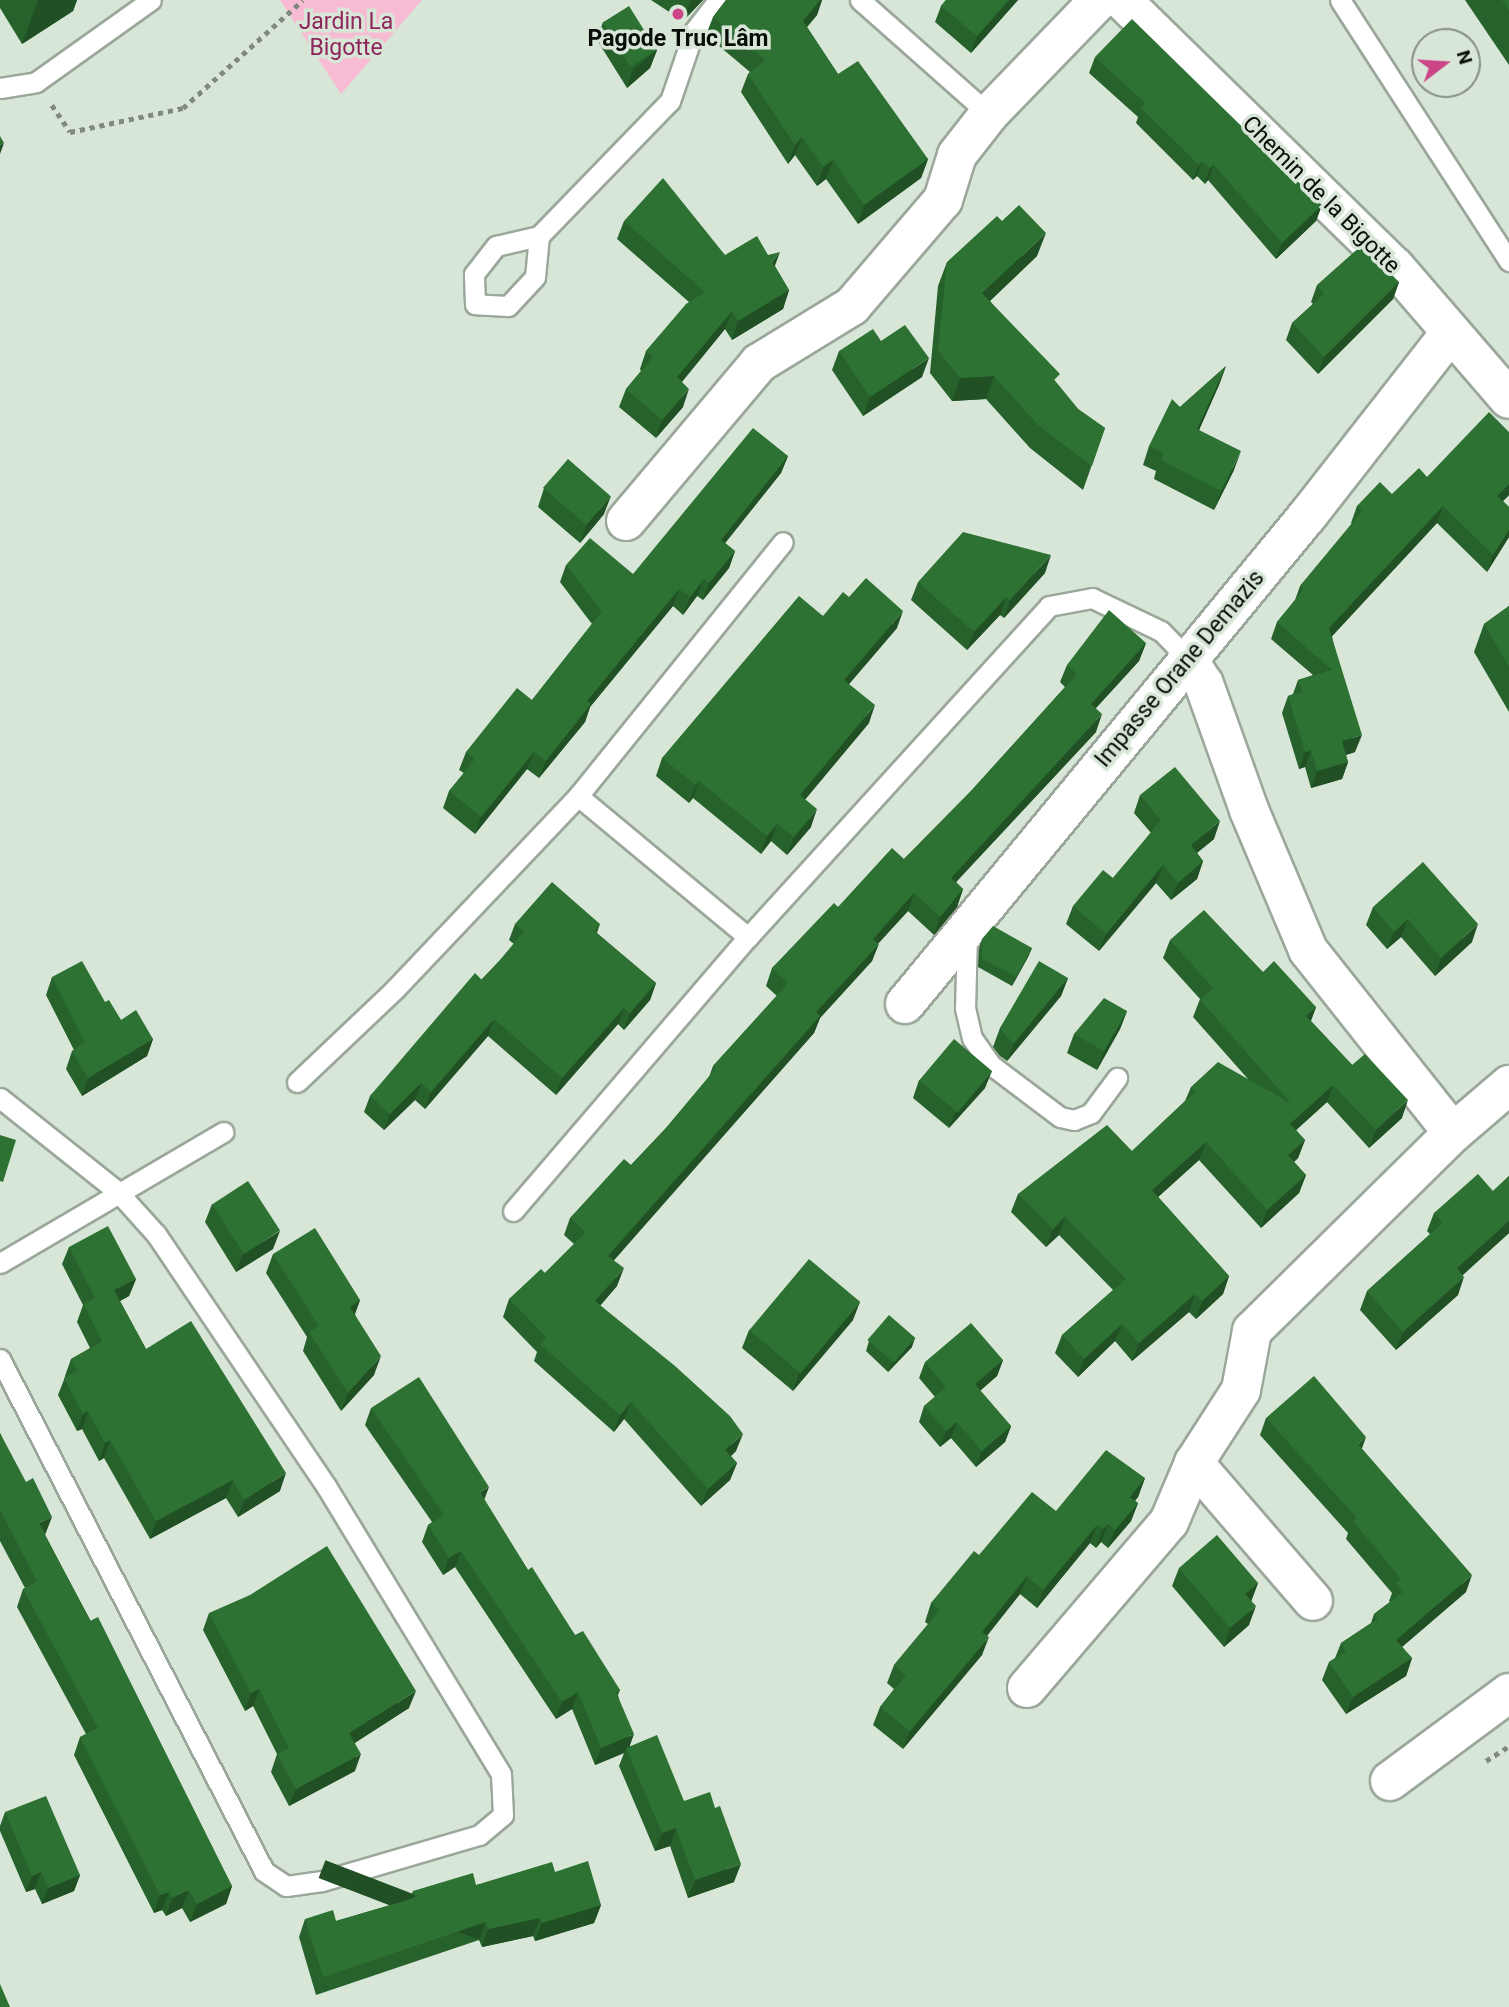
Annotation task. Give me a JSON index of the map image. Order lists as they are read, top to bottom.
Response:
{
  "streets": {
    "street": ["Chemin de la Bigotte", "Impasse Orane Demazis"]
  },
  "crossings": [
    ["Chemin de la Bigotte", "Impasse Orane Demazis"]
  ],
  "parks": ["Jardin La Bigotte"],
  "places": ["Pagode Truc Lâm"],
  "north": "right"
}
